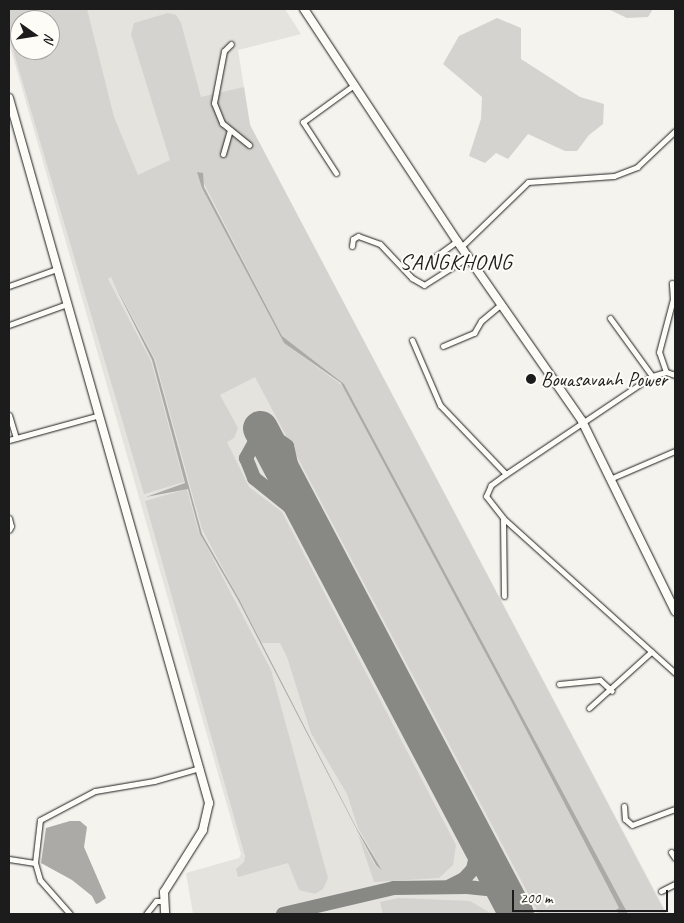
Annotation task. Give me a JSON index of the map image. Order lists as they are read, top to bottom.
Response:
{
  "districts": ["SANGKHONG"],
  "places": ["Bouasavanh Power"],
  "scale_bar": "200 m",
  "north": "right"
}
